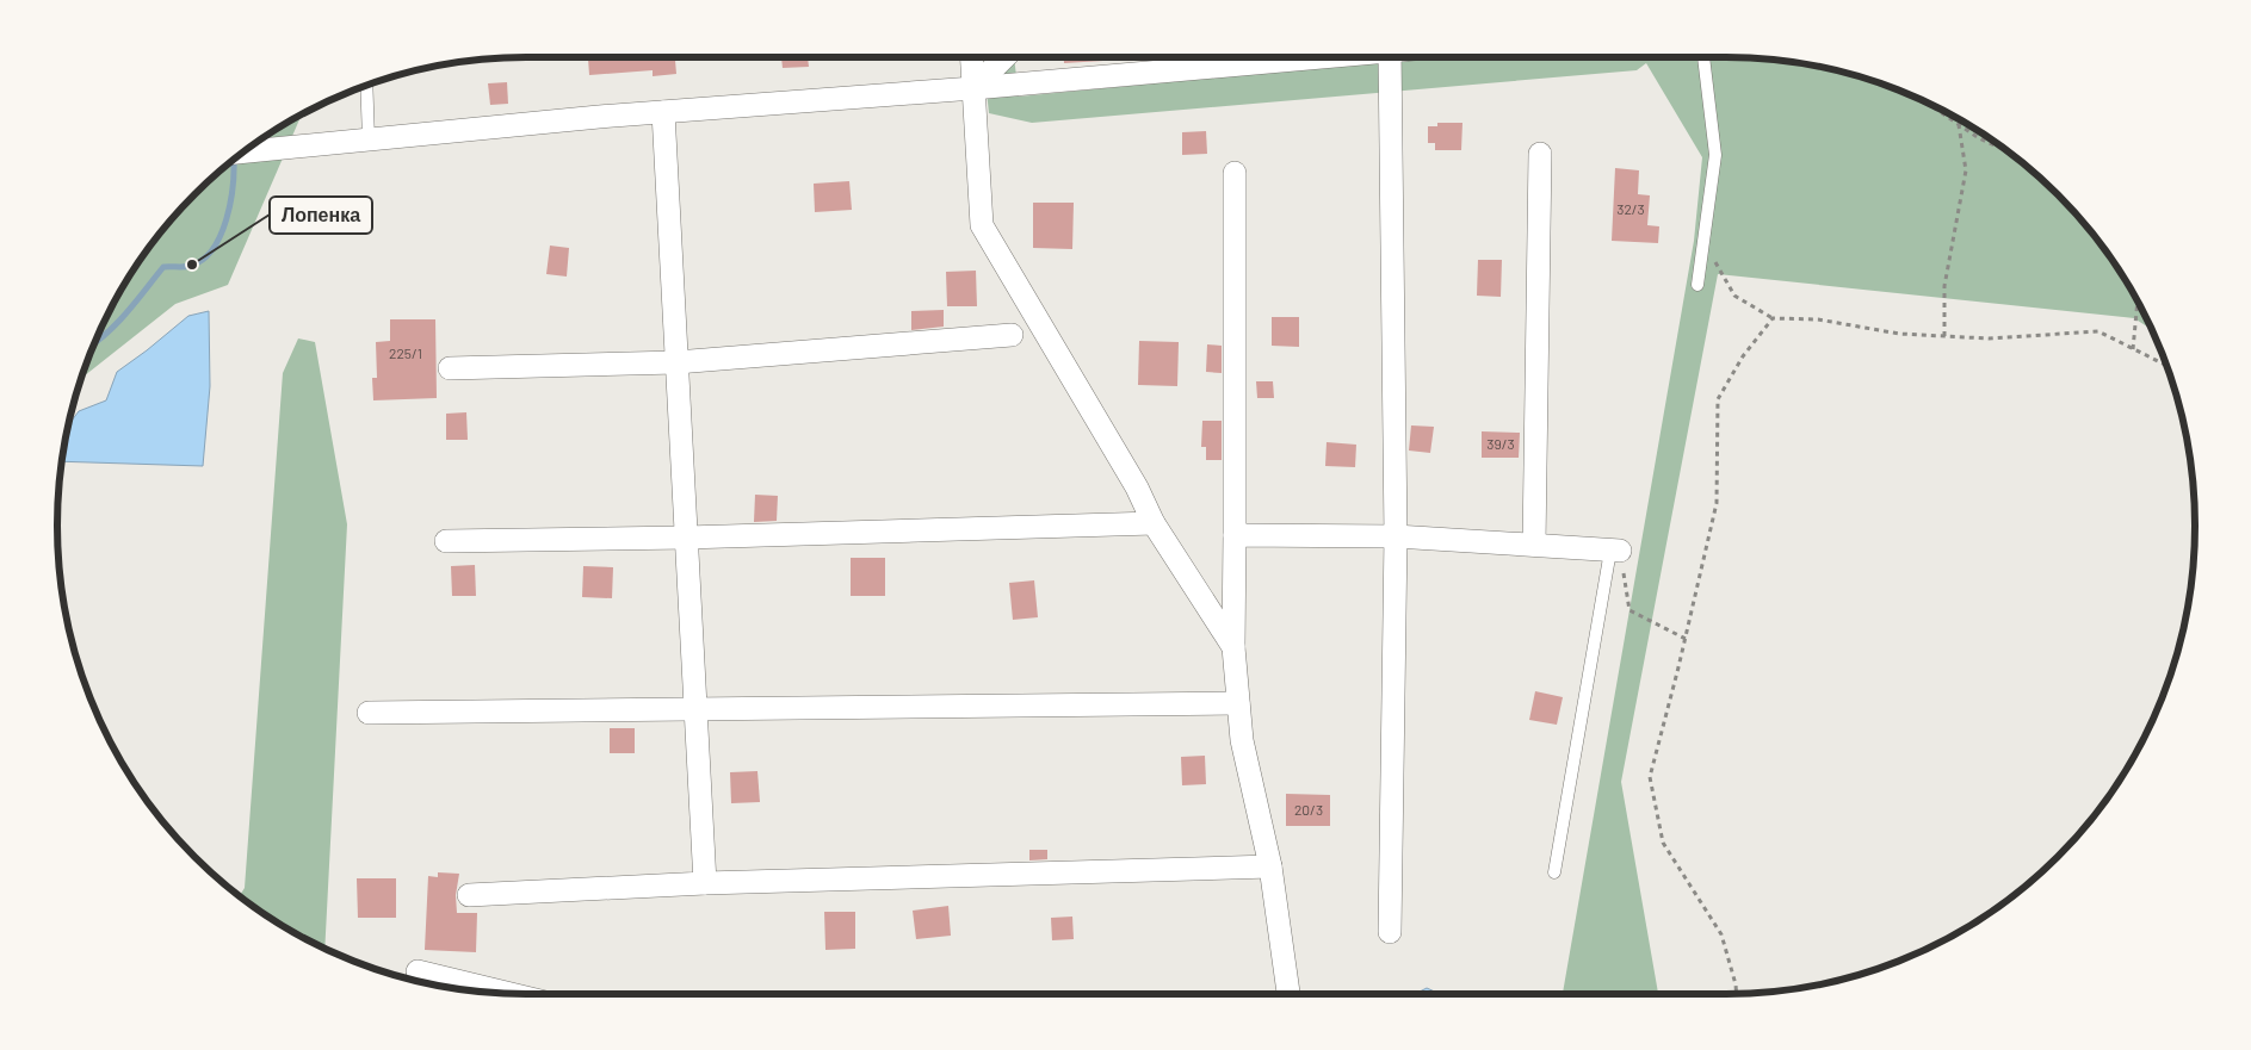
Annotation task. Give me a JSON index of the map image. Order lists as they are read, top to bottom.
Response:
{
  "places": ["Лопенка"],
  "house_numbers": [
    "32/3",
    "225/1",
    "39/3",
    "20/3"
  ]
}
